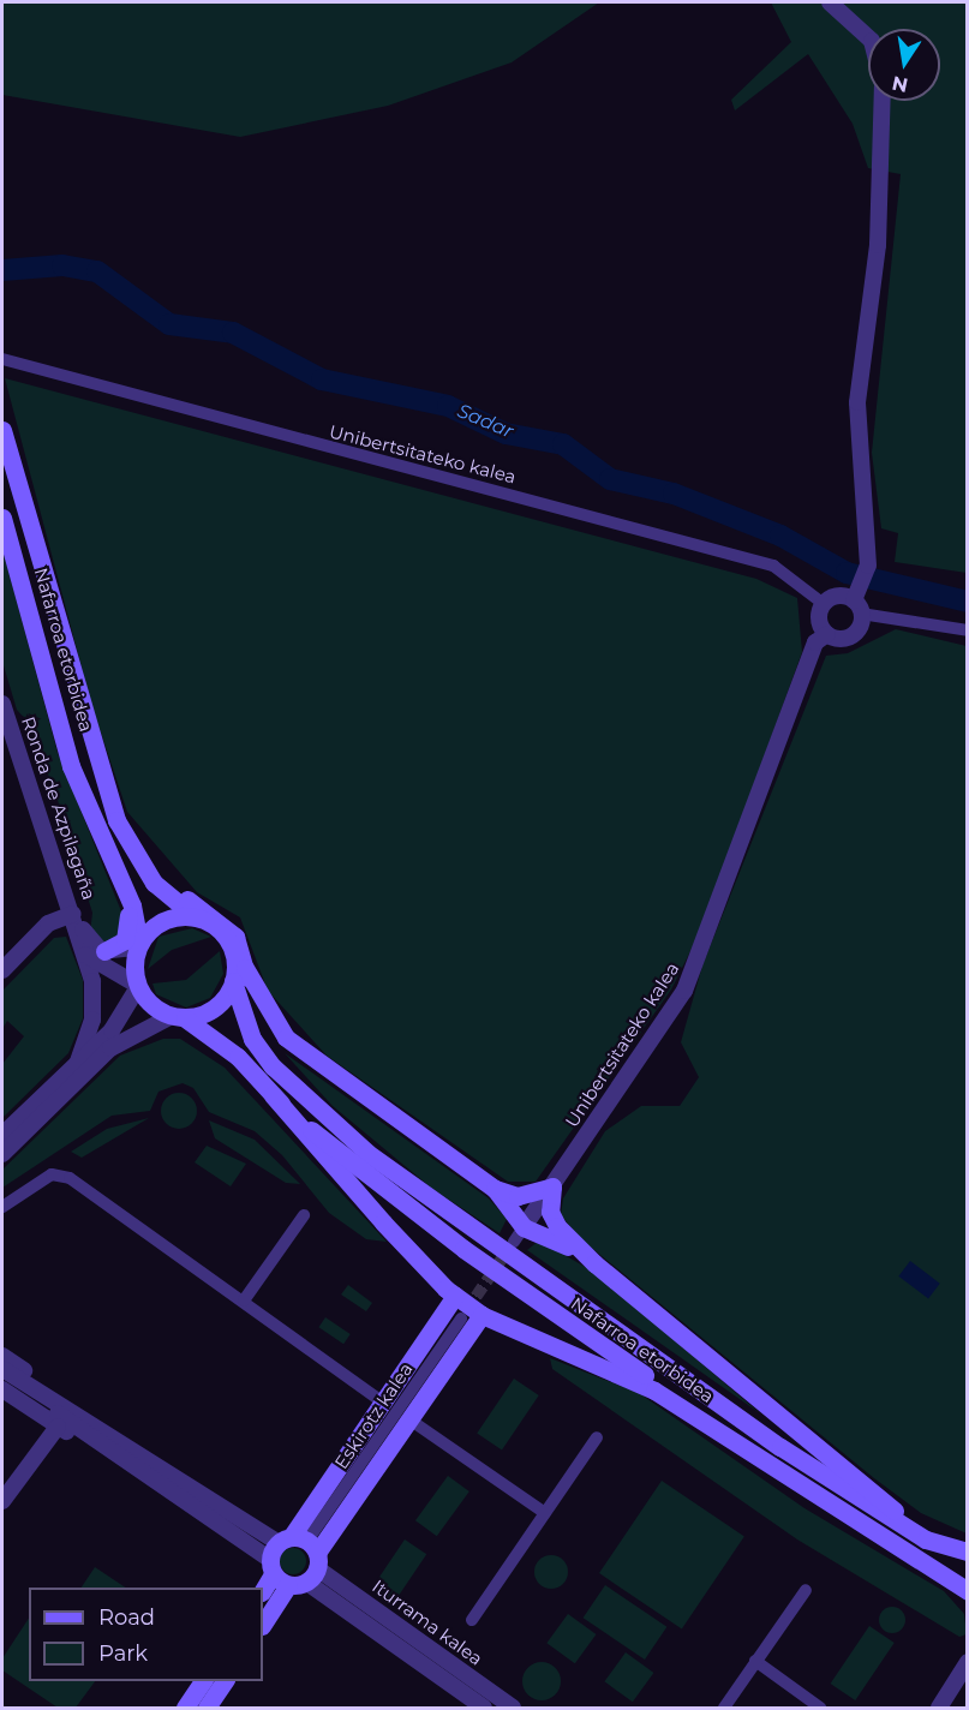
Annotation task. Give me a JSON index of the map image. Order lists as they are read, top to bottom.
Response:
{
  "streets": {
    "main road": ["Nafarroa etorbidea", "Eskirotz kalea"],
    "street": ["Unibertsitateko kalea", "Ronda de Azpilagaña", "Iturrama kalea"]
  },
  "crossings": [
    ["Nafarroa etorbidea", "Eskirotz kalea"],
    ["Eskirotz kalea", "Iturrama kalea"]
  ],
  "water": ["Sadar"],
  "legend": ["Road", "Park"],
  "north": "bottom"
}
